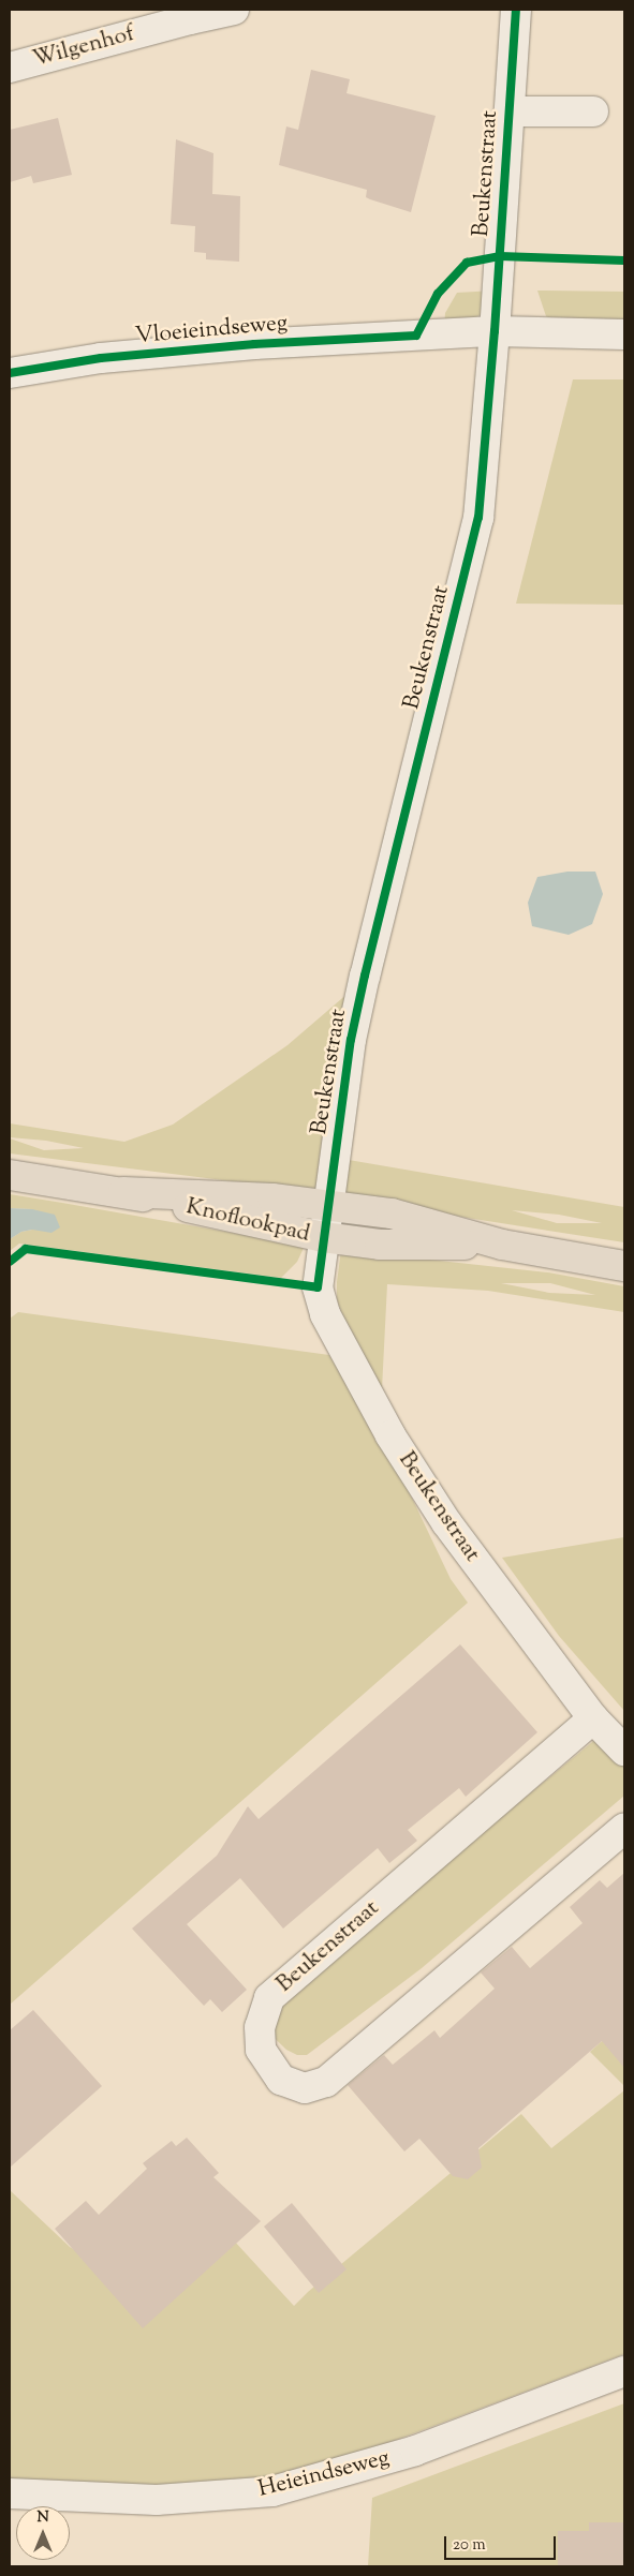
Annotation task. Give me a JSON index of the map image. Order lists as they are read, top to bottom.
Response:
{
  "streets": {
    "main road": ["Knoflookpad"],
    "street": [
      "Wilgenhof",
      "Beukenstraat",
      "Vloeieindseweg",
      "Heieindseweg"
    ]
  },
  "crossings": [
    ["Beukenstraat", "Vloeieindseweg"],
    ["Beukenstraat", "Knoflookpad"]
  ],
  "scale_bar": "20 m",
  "north": "top"
}
